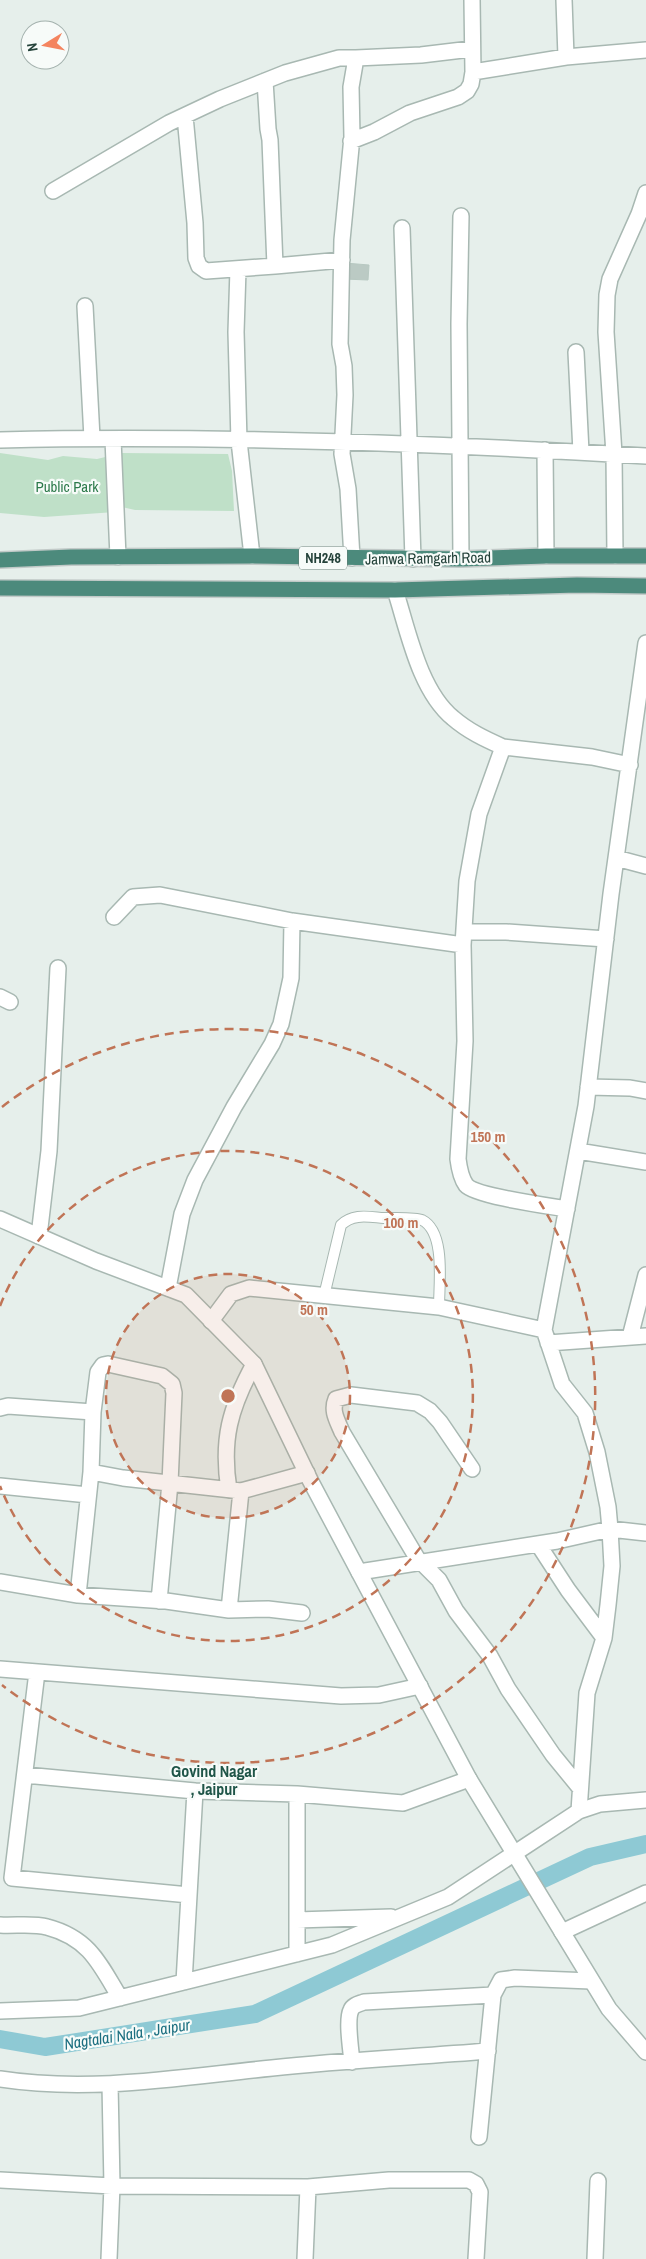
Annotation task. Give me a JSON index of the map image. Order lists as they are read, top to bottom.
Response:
{
  "streets": {
    "highway": ["NH248", "Jamwa Ramgarh Road"]
  },
  "districts": ["Govind Nagar , Jaipur"],
  "water": ["Nagtalai Nala , Jaipur"],
  "parks": ["Public Park"],
  "north": "left",
  "rings": ["150 m", "100 m", "50 m"]
}
